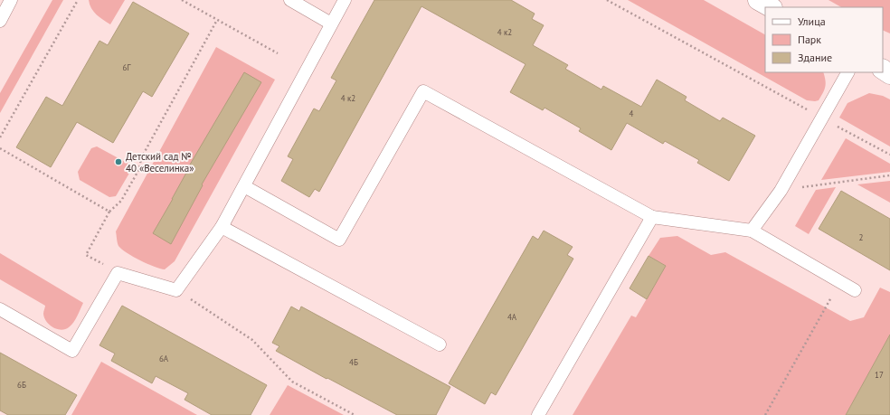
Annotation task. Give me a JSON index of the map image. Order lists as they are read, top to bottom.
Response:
{
  "places": ["Детский сад № 40 «Веселинка»"],
  "house_numbers": [
    "4 к2",
    "6Г",
    "4 к2",
    "4",
    "2",
    "4А",
    "6А",
    "4Б",
    "17",
    "6Б"
  ],
  "legend": ["Улица", "Парк", "Здание"]
}
